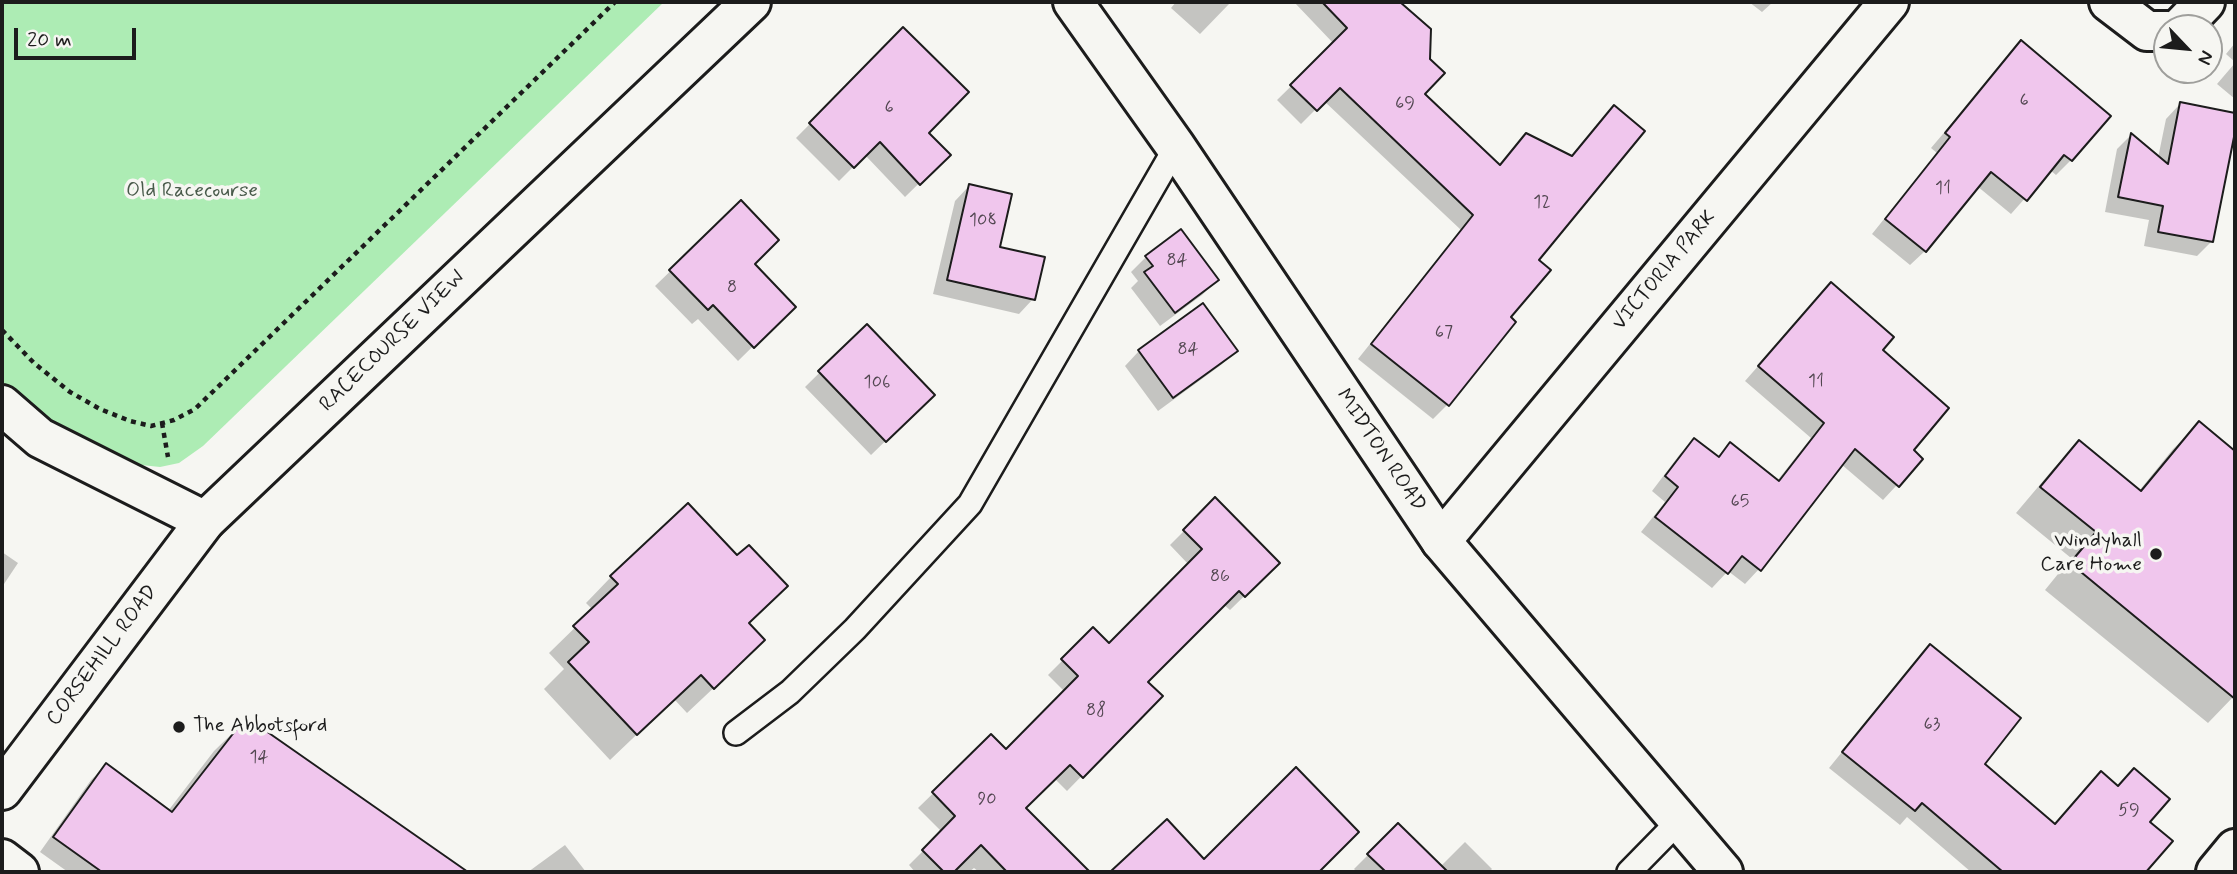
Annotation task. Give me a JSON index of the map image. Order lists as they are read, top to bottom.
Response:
{
  "streets": {
    "street": [
      "VICTORIA PARK",
      "RACECOURSE VIEW",
      "MIDTON ROAD",
      "CORSEHILL ROAD"
    ]
  },
  "crossings": [
    ["VICTORIA PARK", "MIDTON ROAD"],
    ["RACECOURSE VIEW", "CORSEHILL ROAD"]
  ],
  "parks": ["Old Racecourse"],
  "places": ["Windyhall Care Home", "The Abbotsford"],
  "house_numbers": [
    "6",
    "69",
    "6",
    "11",
    "12",
    "108",
    "84",
    "8",
    "67",
    "84",
    "11",
    "106",
    "65",
    "86",
    "88",
    "63",
    "14",
    "90",
    "59"
  ],
  "scale_bar": "20 m",
  "north": "bottom right"
}
